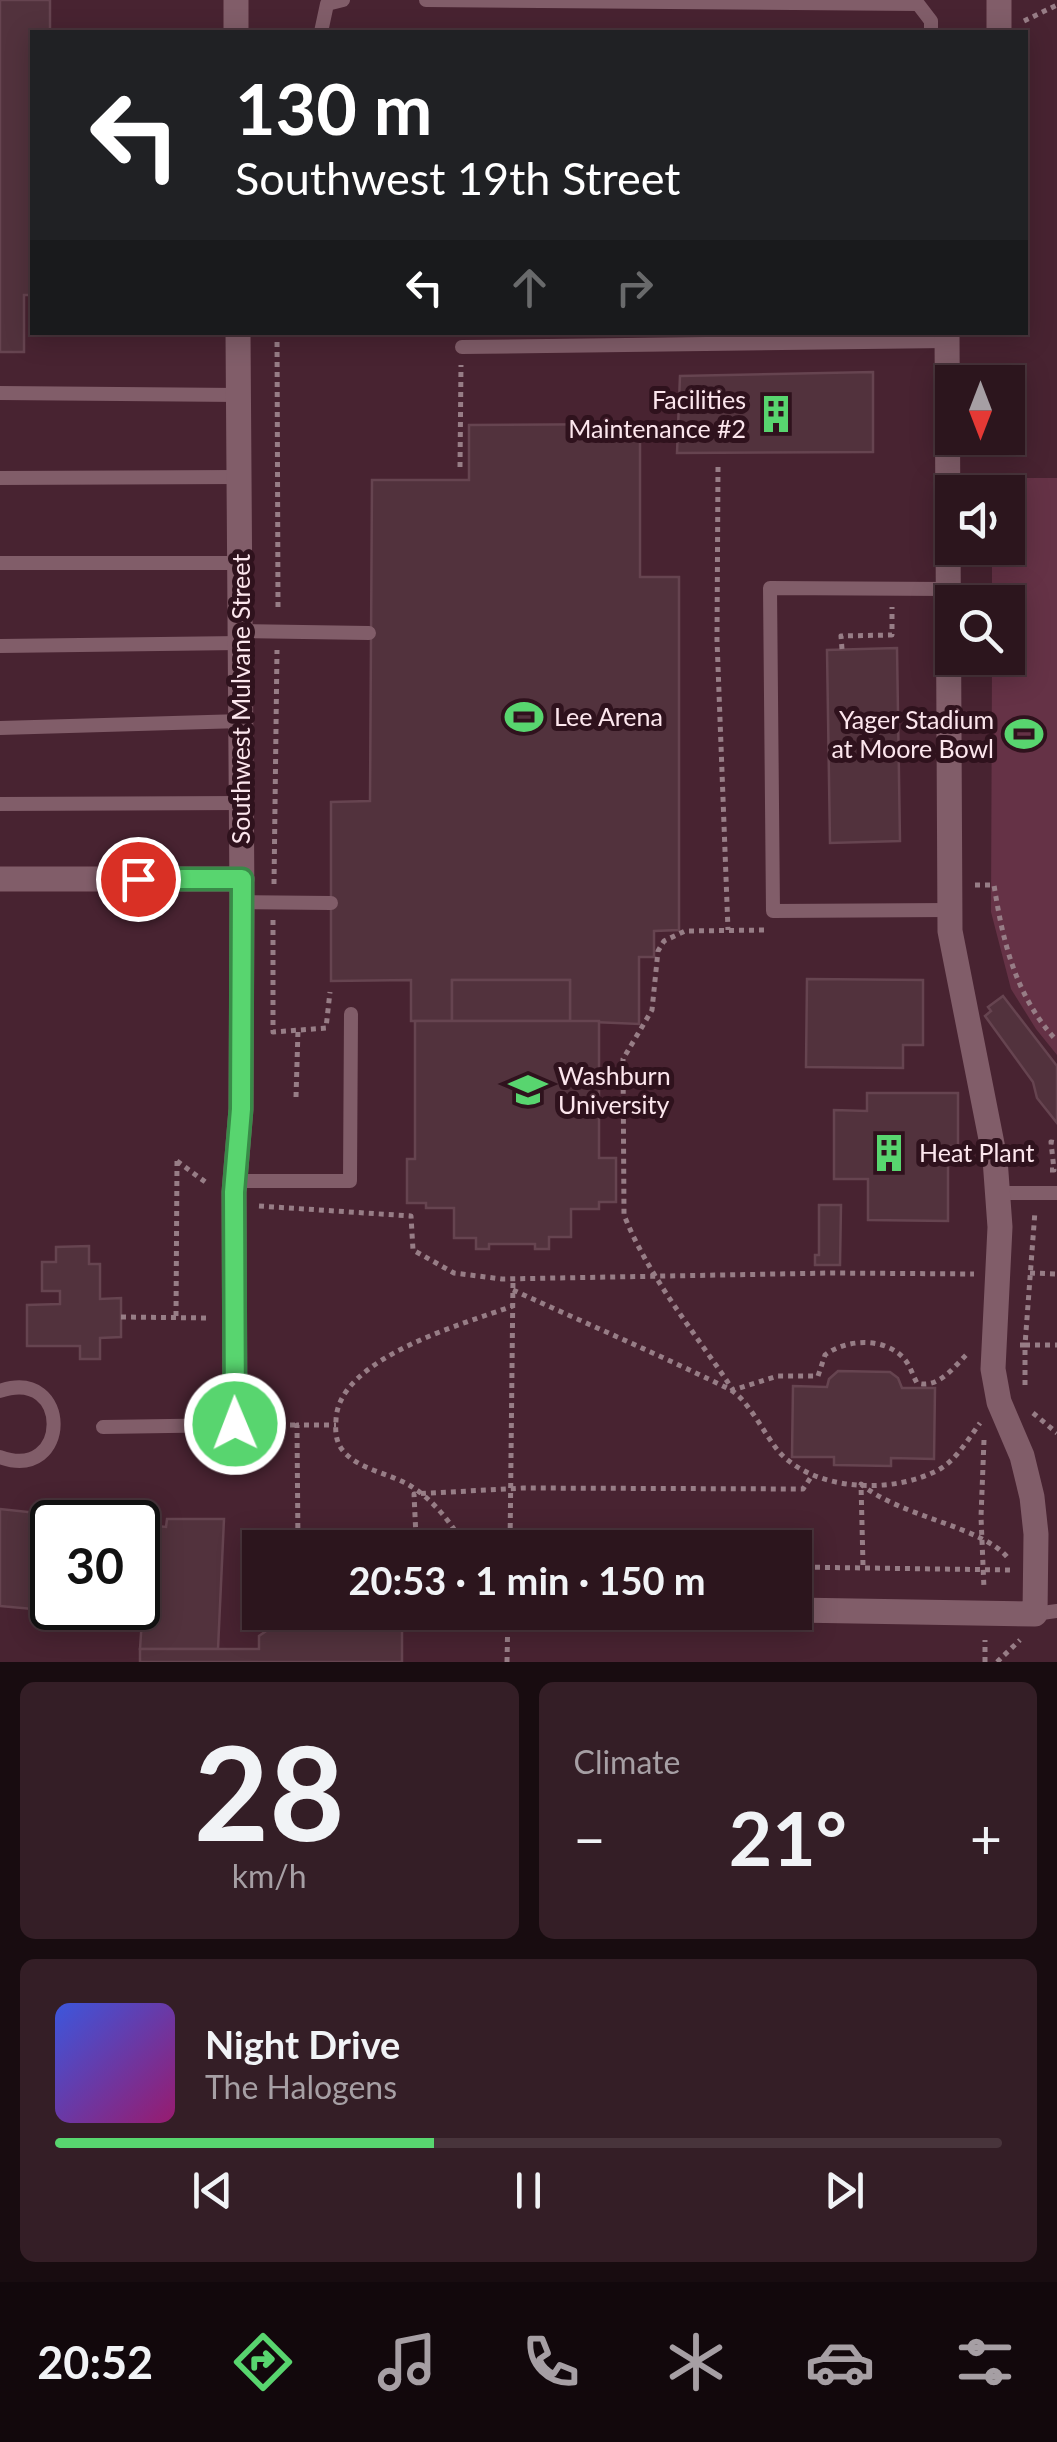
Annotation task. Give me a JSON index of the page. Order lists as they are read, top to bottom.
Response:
{
  "streets": {
    "street": ["Southwest Mulvane Street"]
  },
  "places": {
    "building": ["Facilities Maintenance #2", "Heat Plant"],
    "sports": ["Lee Arena", "Yager Stadium at Moore Bowl"],
    "school or university": ["Washburn University"]
  },
  "north": "bottom",
  "page": {
    "turn": ["130 m", "Southwest 19th Street"],
    "limit": "30",
    "trip": "20:53 · 1 min · 150 m",
    "tile": [
      ["28", "km/h"],
      "Climate"
    ],
    "heat": ["−", "21°", "+"],
    "song": ["Night Drive", "The Halogens"],
    "tabs": "20:52"
  }
}
